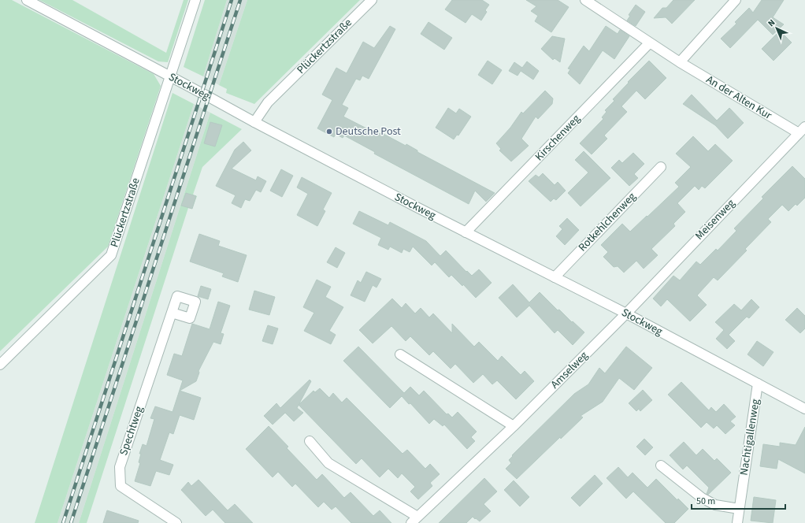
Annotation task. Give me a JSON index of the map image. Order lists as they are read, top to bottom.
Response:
{
  "streets": {
    "street": [
      "Plückertzstraße",
      "Stockweg",
      "An der Alten Kur",
      "Kirschenweg",
      "Meisenweg",
      "Rotkehlchenweg",
      "Amselweg",
      "Spechtweg",
      "Nachtigallenweg"
    ]
  },
  "crossings": [
    ["Plückertzstraße", "Stockweg"],
    ["Stockweg", "Kirschenweg"],
    ["Stockweg", "Meisenweg"],
    ["Stockweg", "Rotkehlchenweg"],
    ["Stockweg", "Amselweg"],
    ["Stockweg", "Nachtigallenweg"],
    ["An der Alten Kur", "Kirschenweg"],
    ["An der Alten Kur", "Meisenweg"],
    ["Meisenweg", "Amselweg"]
  ],
  "places": ["Deutsche Post"],
  "scale_bar": "50 m",
  "north": "top left"
}
